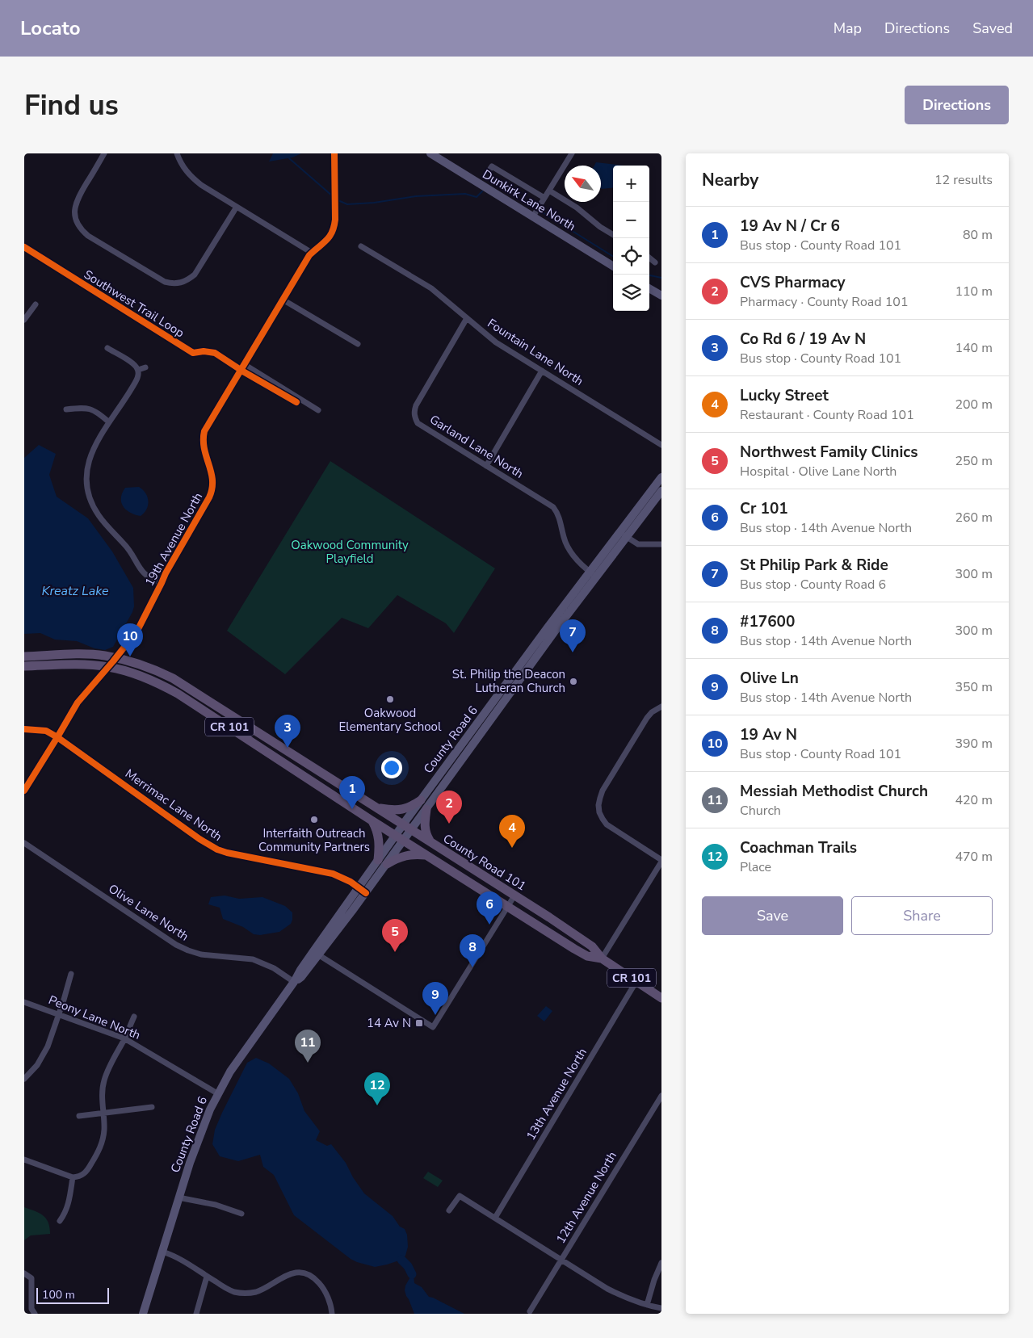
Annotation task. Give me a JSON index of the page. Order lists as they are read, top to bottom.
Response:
{
  "streets": {
    "main road": [
      "Dunkirk Lane North",
      "CR 101",
      "County Road 6",
      "County Road 101"
    ],
    "street": [
      "Fountain Lane North",
      "Garland Lane North",
      "19th Avenue North",
      "Merrimac Lane North",
      "Olive Lane North",
      "Peony Lane North",
      "13th Avenue North",
      "12th Avenue North"
    ],
    "cycle path": ["Southwest Trail Loop"]
  },
  "crossings": [
    ["Fountain Lane North", "Garland Lane North"],
    ["Garland Lane North", "County Road 6"],
    ["19th Avenue North", "Merrimac Lane North"],
    ["19th Avenue North", "County Road 101"],
    ["County Road 6", "Merrimac Lane North"],
    ["County Road 6", "County Road 101"],
    ["County Road 6", "Olive Lane North"],
    ["County Road 6", "Peony Lane North"],
    ["County Road 101", "13th Avenue North"]
  ],
  "water": ["Kreatz Lake"],
  "parks": ["Oakwood Community Playfield"],
  "places": {
    "other": ["St. Philip the Deacon Lutheran Church", "Oakwood Elementary School", "Interfaith Outreach Community Partners"],
    "transit": ["14 Av N"]
  },
  "scale_bar": "100 m",
  "north": "top left",
  "page": {
    "header": "Locato",
    "nav": ["Map", "Directions", "Saved"],
    "buttons": [
      "Directions",
      ["Save", "Share"]
    ],
    "title": "Find us",
    "heading": ["Nearby", "12 results"],
    "map_buttons": ["+", "−"],
    "list": [
      {
        "mark": "1",
        "name": "19 Av N / Cr 6",
        "note": "Bus stop · County Road 101",
        "value": "80 m"
      },
      {
        "mark": "2",
        "name": "CVS Pharmacy",
        "note": "Pharmacy · County Road 101",
        "value": "110 m"
      },
      {
        "mark": "3",
        "name": "Co Rd 6 / 19 Av N",
        "note": "Bus stop · County Road 101",
        "value": "140 m"
      },
      {
        "mark": "4",
        "name": "Lucky Street",
        "note": "Restaurant · County Road 101",
        "value": "200 m"
      },
      {
        "mark": "5",
        "name": "Northwest Family Clinics",
        "note": "Hospital · Olive Lane North",
        "value": "250 m"
      },
      {
        "mark": "6",
        "name": "Cr 101",
        "note": "Bus stop · 14th Avenue North",
        "value": "260 m"
      },
      {
        "mark": "7",
        "name": "St Philip Park & Ride",
        "note": "Bus stop · County Road 6",
        "value": "300 m"
      },
      {
        "mark": "8",
        "name": "#17600",
        "note": "Bus stop · 14th Avenue North",
        "value": "300 m"
      },
      {
        "mark": "9",
        "name": "Olive Ln",
        "note": "Bus stop · 14th Avenue North",
        "value": "350 m"
      },
      {
        "mark": "10",
        "name": "19 Av N",
        "note": "Bus stop · County Road 101",
        "value": "390 m"
      },
      {
        "mark": "11",
        "name": "Messiah Methodist Church",
        "note": "Church",
        "value": "420 m"
      },
      {
        "mark": "12",
        "name": "Coachman Trails",
        "note": "Place",
        "value": "470 m"
      }
    ],
    "pins": [
      "7",
      "10",
      "3",
      "1",
      "2",
      "4",
      "6",
      "5",
      "8",
      "9",
      "11",
      "12"
    ],
    "scale": "100 m"
  }
}
